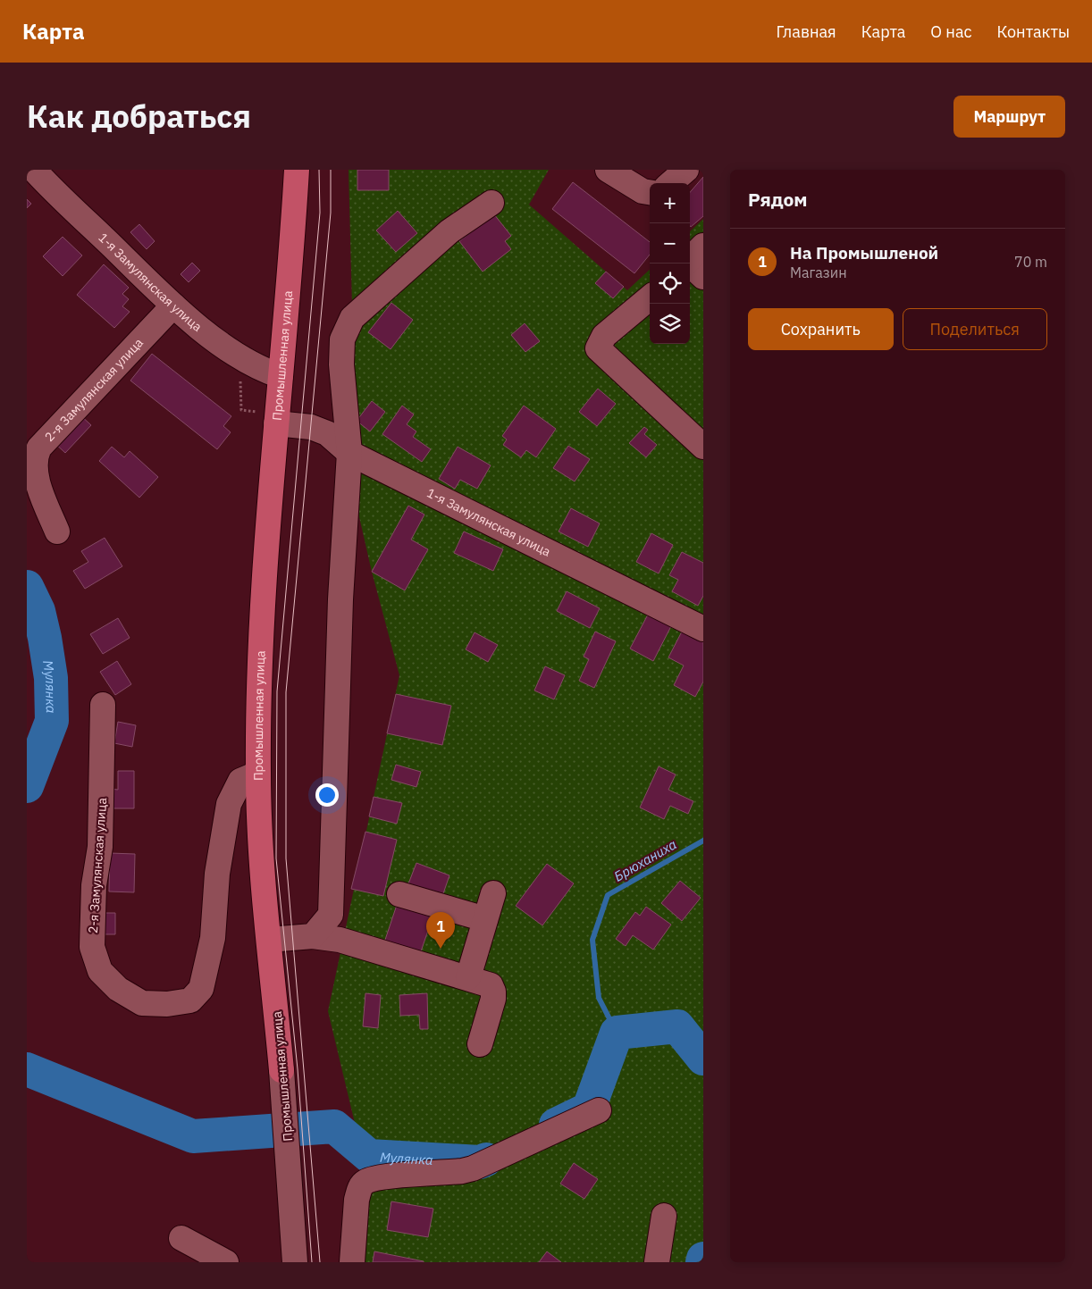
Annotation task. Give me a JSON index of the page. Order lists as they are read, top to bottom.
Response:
{
  "streets": {
    "main road": ["Промышленная улица"],
    "street": ["1-я Замулянская улица", "2-я Замулянская улица"]
  },
  "crossings": [
    ["1-я Замулянская улица", "Промышленная улица"],
    ["1-я Замулянская улица", "2-я Замулянская улица"],
    ["Промышленная улица", "2-я Замулянская улица"]
  ],
  "water": ["Мулянка", "Брюханиха"],
  "page": {
    "header": "Карта",
    "nav": [
      "Главная",
      "Карта",
      "О нас",
      "Контакты"
    ],
    "title": "Как добраться",
    "buttons": [
      "Маршрут",
      ["Сохранить", "Поделиться"]
    ],
    "heading": "Рядом",
    "map_buttons": ["+", "−"],
    "list": [
      {
        "mark": "1",
        "name": "На Промышленой",
        "note": "Магазин",
        "value": "70 m"
      }
    ],
    "pins": "1"
  }
}
